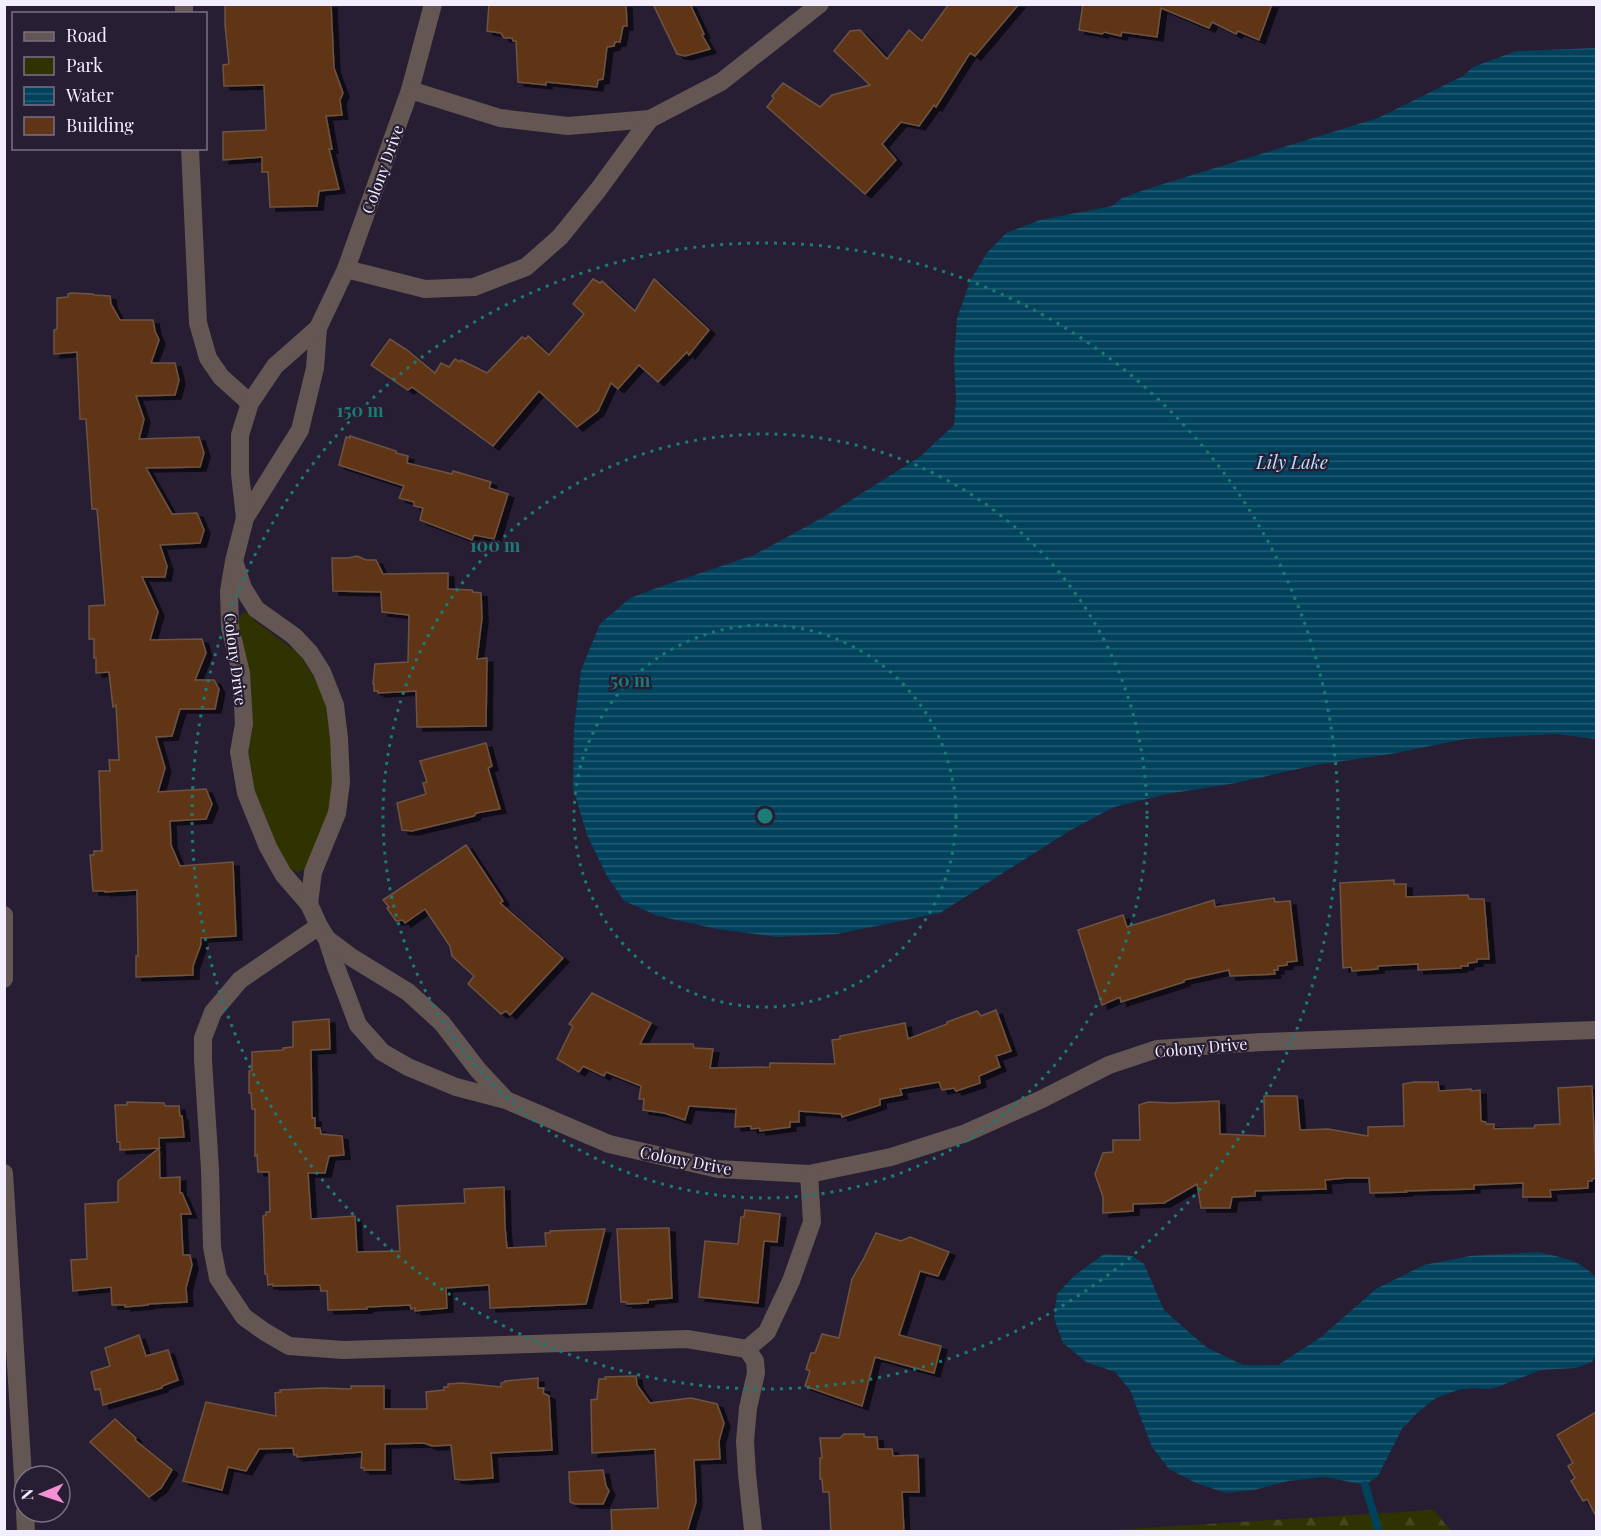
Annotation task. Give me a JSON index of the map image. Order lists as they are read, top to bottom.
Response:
{
  "streets": {
    "street": ["Colony Drive"]
  },
  "water": ["Lily Lake"],
  "legend": [
    "Road",
    "Park",
    "Water",
    "Building"
  ],
  "north": "left",
  "rings": ["150 m", "100 m", "50 m"]
}
